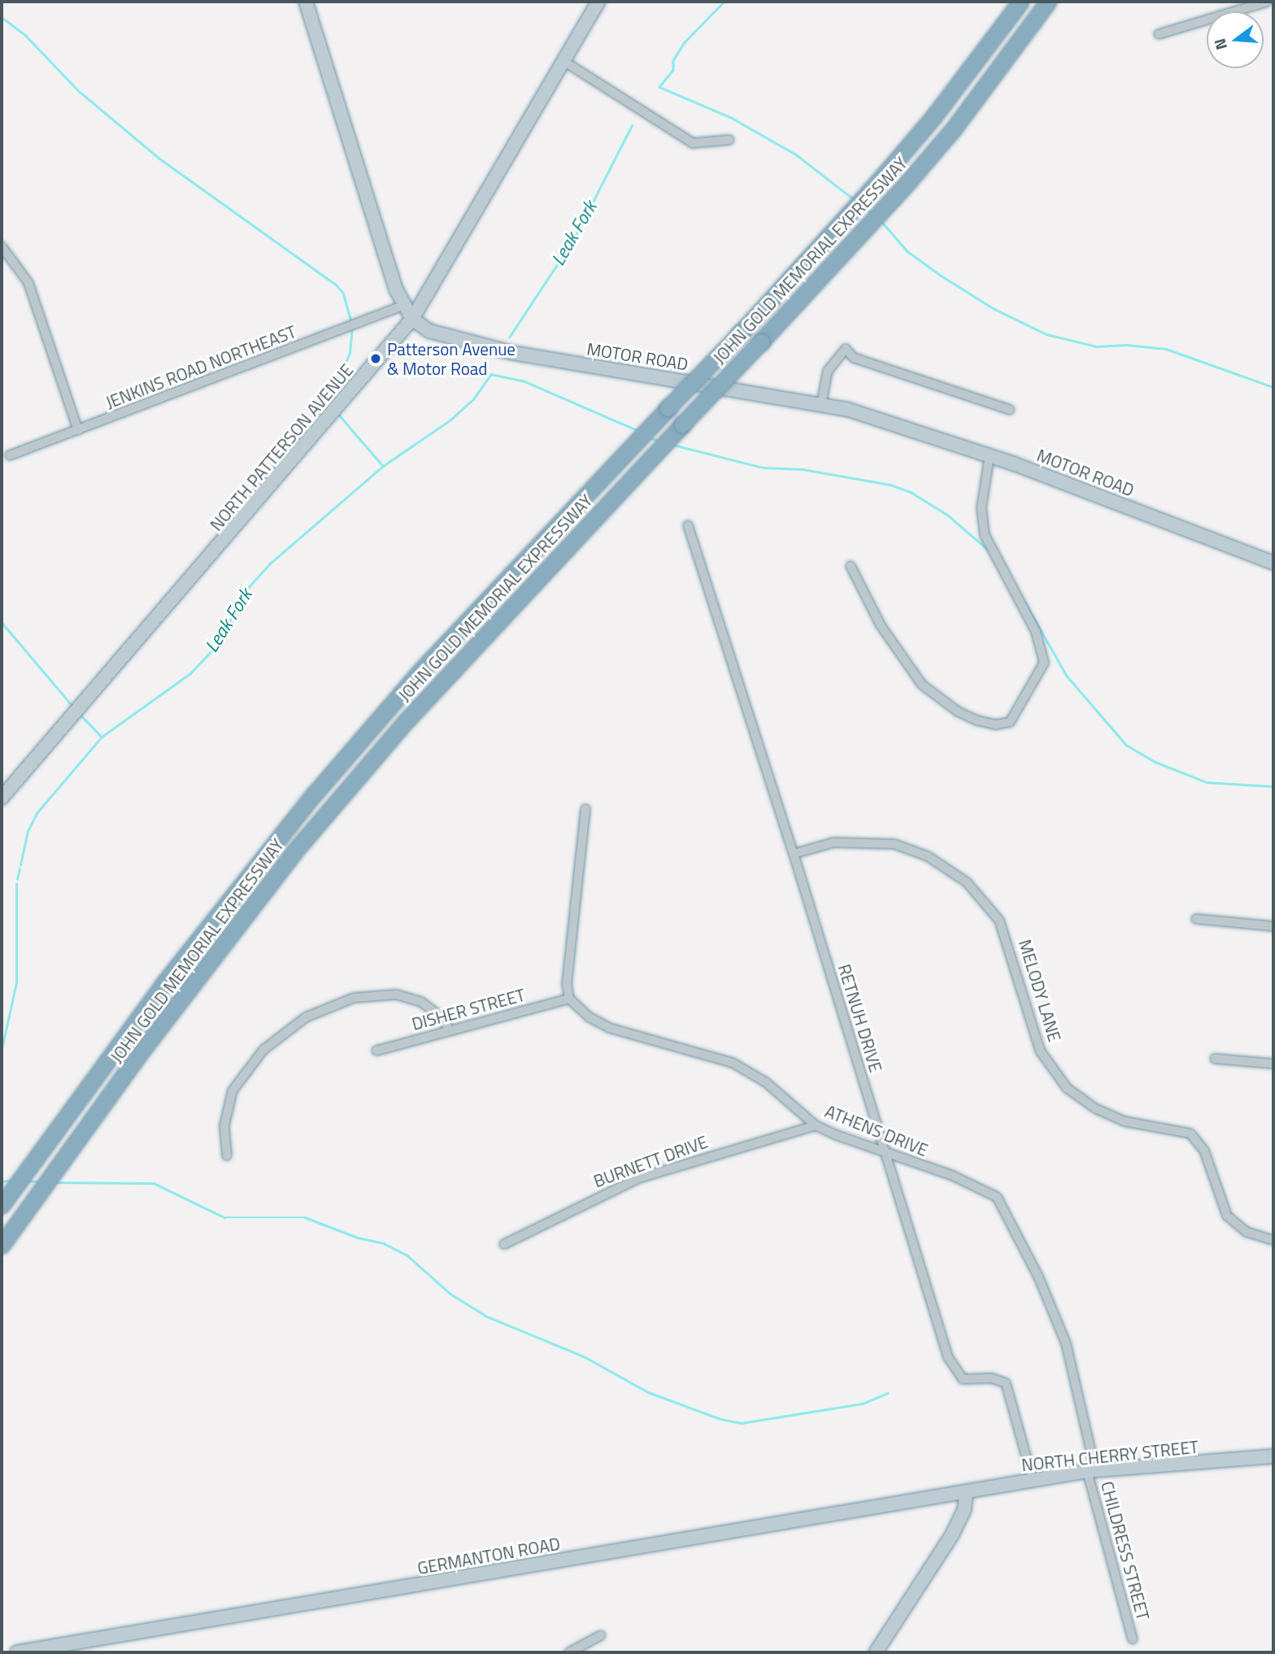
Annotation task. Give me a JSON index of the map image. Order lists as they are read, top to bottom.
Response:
{
  "streets": {
    "highway": ["JOHN GOLD MEMORIAL EXPRESSWAY"],
    "main road": [
      "MOTOR ROAD",
      "NORTH PATTERSON AVENUE",
      "NORTH CHERRY STREET",
      "GERMANTON ROAD"
    ],
    "street": [
      "JENKINS ROAD NORTHEAST",
      "MELODY LANE",
      "DISHER STREET",
      "RETNUH DRIVE",
      "ATHENS DRIVE",
      "BURNETT DRIVE",
      "CHILDRESS STREET"
    ]
  },
  "crossings": [
    ["MOTOR ROAD", "JENKINS ROAD NORTHEAST"],
    ["MOTOR ROAD", "NORTH PATTERSON AVENUE"],
    ["MELODY LANE", "RETNUH DRIVE"],
    ["DISHER STREET", "ATHENS DRIVE"],
    ["RETNUH DRIVE", "ATHENS DRIVE"],
    ["RETNUH DRIVE", "NORTH CHERRY STREET"],
    ["ATHENS DRIVE", "BURNETT DRIVE"],
    ["ATHENS DRIVE", "NORTH CHERRY STREET"],
    ["ATHENS DRIVE", "CHILDRESS STREET"],
    ["NORTH CHERRY STREET", "CHILDRESS STREET"],
    ["NORTH CHERRY STREET", "GERMANTON ROAD"]
  ],
  "water": ["Leak Fork"],
  "places": ["Patterson Avenue & Motor Road"],
  "north": "left"
}
